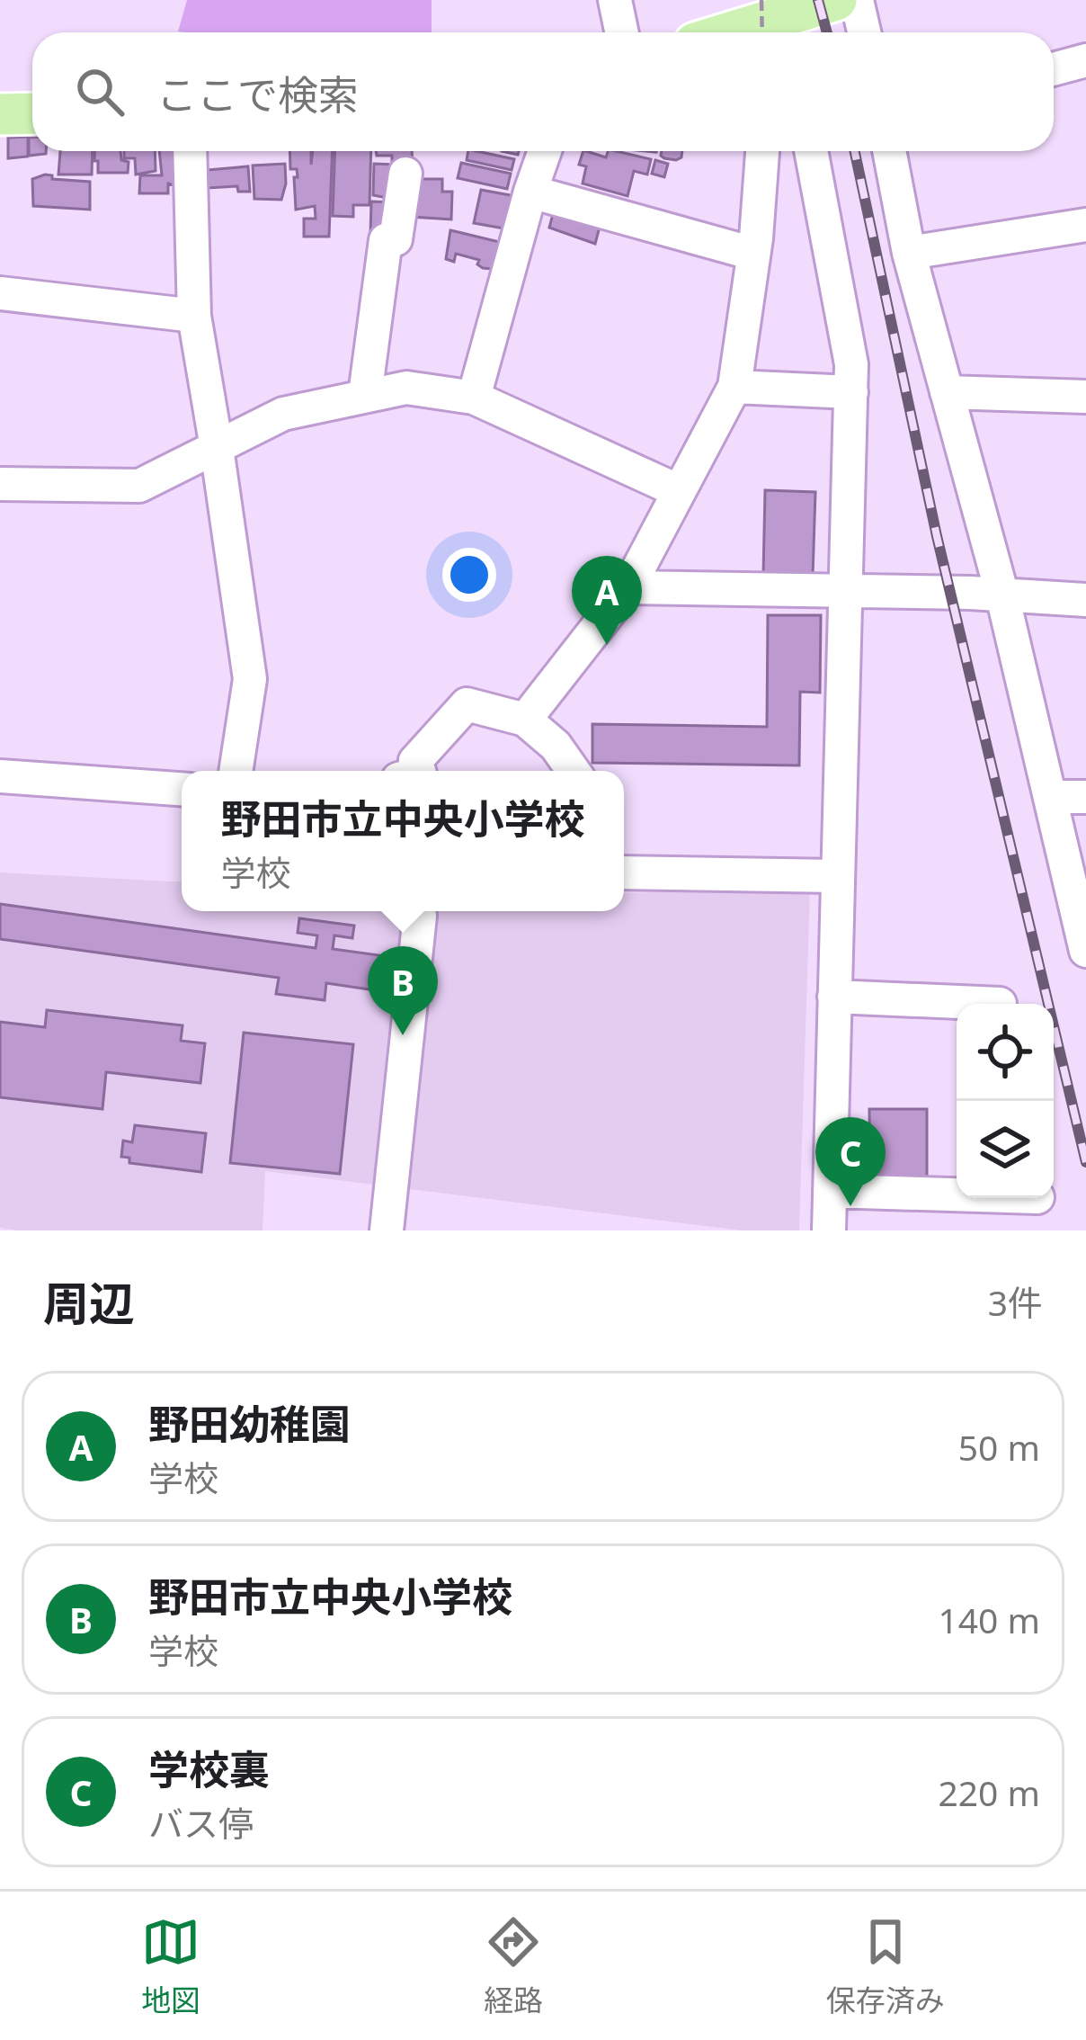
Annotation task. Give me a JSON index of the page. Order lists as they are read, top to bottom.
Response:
{
  "page": {
    "search": "ここで検索",
    "pins": ["A", "B", "C"],
    "popup": ["野田市立中央小学校", "学校"],
    "heading": ["周辺", "3件"],
    "list": [
      {
        "mark": "A",
        "name": "野田幼稚園",
        "note": "学校",
        "value": "50 m"
      },
      {
        "mark": "B",
        "name": "野田市立中央小学校",
        "note": "学校",
        "value": "140 m"
      },
      {
        "mark": "C",
        "name": "学校裏",
        "note": "バス停",
        "value": "220 m"
      }
    ],
    "nav": ["地図", "経路", "保存済み"]
  }
}
